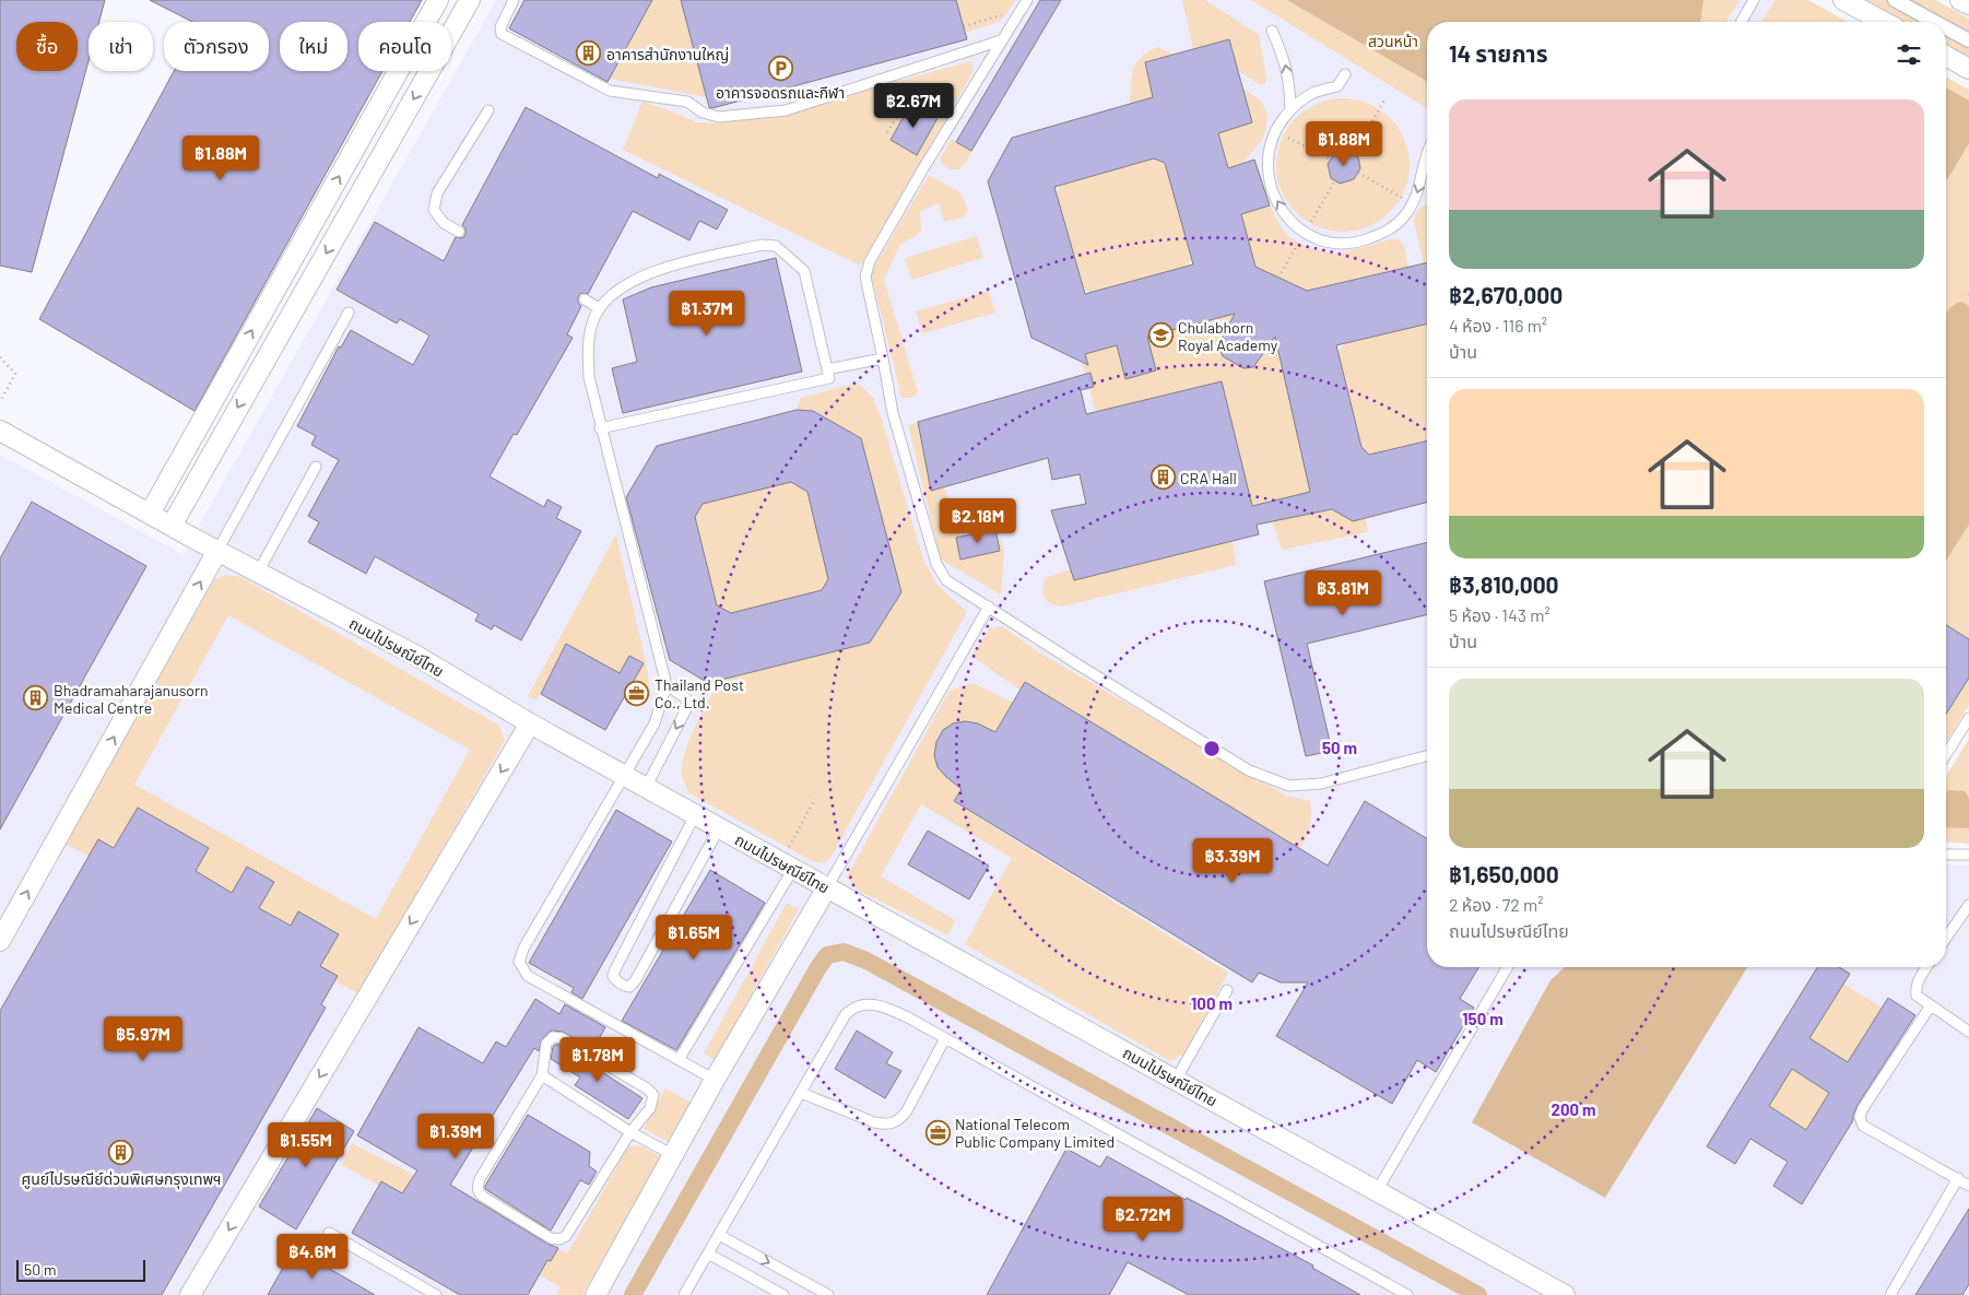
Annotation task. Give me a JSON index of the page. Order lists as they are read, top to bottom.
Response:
{
  "streets": {
    "street": ["ถนนไปรษณีย์ไทย"]
  },
  "parks": ["สวนหน้า"],
  "places": {
    "building": [
      "อาคารสำนักงานใหญ่",
      "CRA Hall",
      "Bhadramaharajanusorn Medical Centre",
      "ศูนย์ไปรษณีย์ด่วนพิเศษกรุงเทพฯ"
    ],
    "parking": ["อาคารจอดรถและกีฬา"],
    "school or university": ["Chulabhorn Royal Academy"],
    "office": ["Thailand Post Co., Ltd.", "National Telecom Public Company Limited"]
  },
  "scale_bar": "50 m",
  "page": {
    "chip": [
      "ซื้อ",
      "เช่า",
      "ตัวกรอง",
      "ใหม่",
      "คอนโด"
    ],
    "heading": "14 รายการ",
    "price": [
      "฿2.67M",
      "฿1.88M",
      "฿1.88M",
      "฿1.37M",
      "฿2.18M",
      "฿3.81M",
      "฿3.39M",
      "฿1.65M",
      "฿5.97M",
      "฿1.78M",
      "฿1.39M",
      "฿1.55M",
      "฿2.72M",
      "฿4.6M"
    ],
    "list": [
      {
        "name": "฿2,670,000",
        "note": "4 ห้อง · 116 m² · บ้าน"
      },
      {
        "name": "฿3,810,000",
        "note": "5 ห้อง · 143 m² · บ้าน"
      },
      {
        "name": "฿1,650,000",
        "note": "2 ห้อง · 72 m² · ถนนไปรษณีย์ไทย"
      }
    ],
    "scale": "50 m"
  },
  "rings": [
    "50 m",
    "100 m",
    "150 m",
    "200 m"
  ]
}
